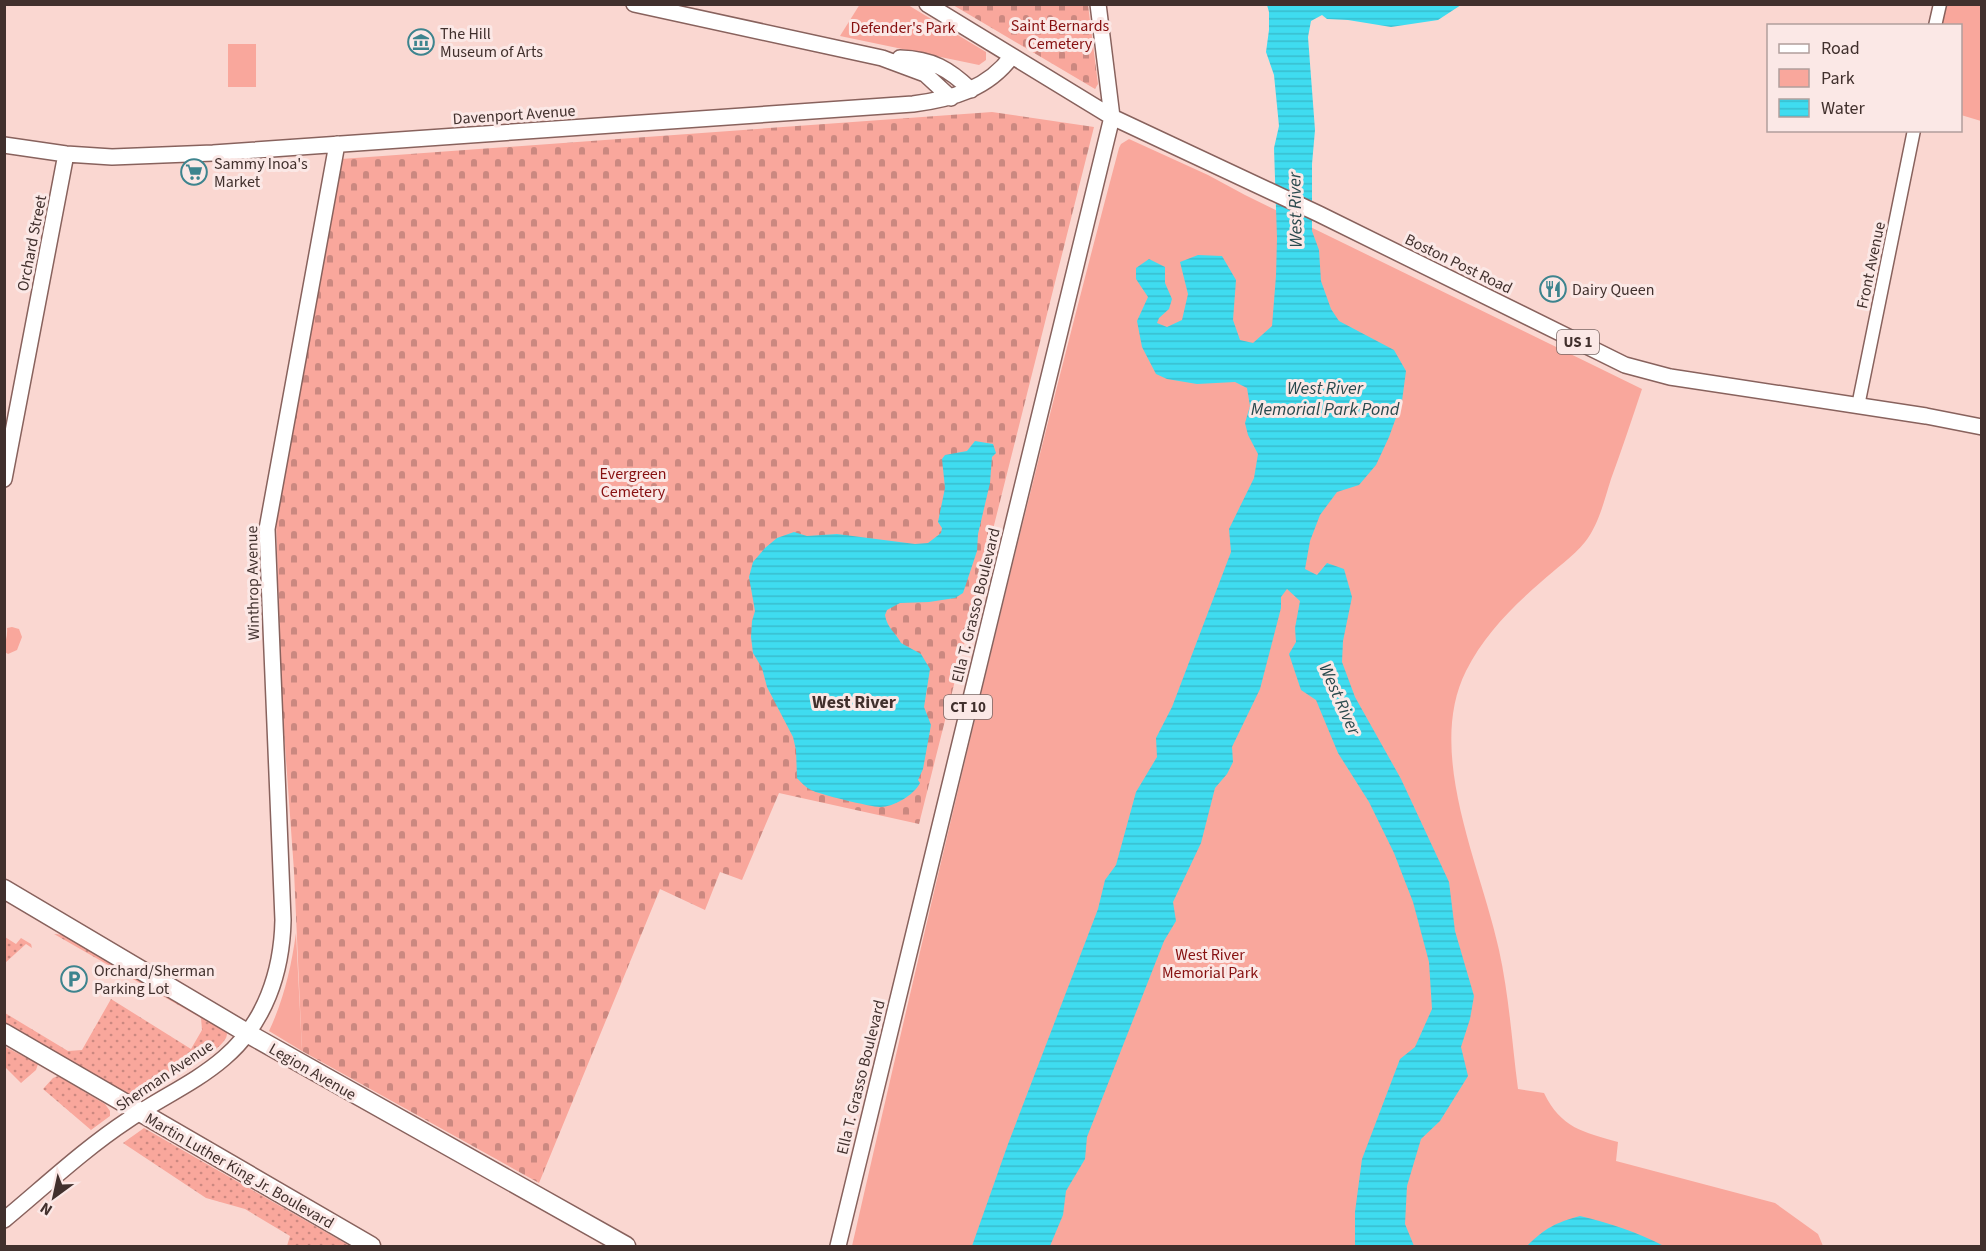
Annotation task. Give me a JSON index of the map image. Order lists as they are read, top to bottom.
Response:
{
  "streets": {
    "highway": ["Legion Avenue", "Martin Luther King Jr. Boulevard"],
    "main road": [
      "Davenport Avenue",
      "Orchard Street",
      "Boston Post Road",
      "US 1",
      "Winthrop Avenue",
      "Ella T. Grasso Boulevard",
      "CT 10",
      "Sherman Avenue"
    ],
    "street": ["Front Avenue"]
  },
  "crossings": [
    ["Davenport Avenue", "Orchard Street"],
    ["Davenport Avenue", "US 1"],
    ["Davenport Avenue", "Winthrop Avenue"],
    ["Boston Post Road", "Front Avenue"],
    ["Boston Post Road", "US 1"],
    ["Boston Post Road", "Ella T. Grasso Boulevard"],
    ["US 1", "Ella T. Grasso Boulevard"],
    ["Winthrop Avenue", "Sherman Avenue"],
    ["Legion Avenue", "Sherman Avenue"],
    ["Sherman Avenue", "Martin Luther King Jr. Boulevard"]
  ],
  "districts": ["West River"],
  "water": ["West River", "West River Memorial Park Pond"],
  "parks": [
    "Saint Bernards Cemetery",
    "Defender's Park",
    "Evergreen Cemetery",
    "West River Memorial Park"
  ],
  "places": {
    "museum": ["The Hill Museum of Arts"],
    "supermarket": ["Sammy Inoa's Market"],
    "restaurant": ["Dairy Queen"],
    "parking": ["Orchard/Sherman Parking Lot"]
  },
  "legend": ["Road", "Park", "Water"],
  "north": "bottom left"
}
